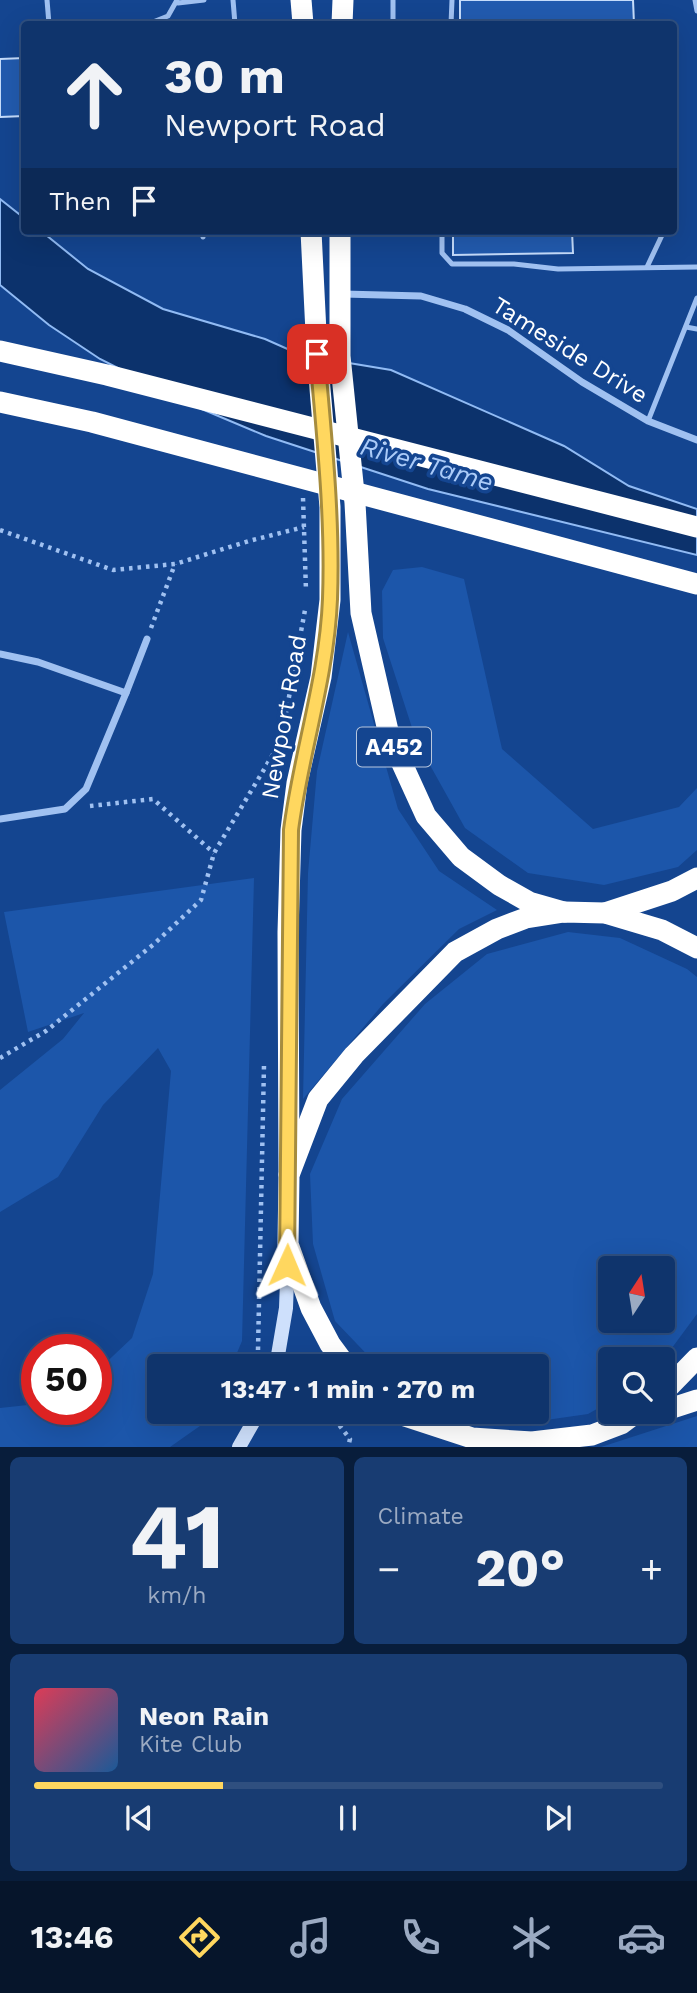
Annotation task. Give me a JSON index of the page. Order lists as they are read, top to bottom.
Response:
{
  "streets": {
    "highway": ["Newport Road", "A452"],
    "street": ["Tameside Drive"]
  },
  "crossings": [
    ["Tameside Drive", "A452"]
  ],
  "water": ["River Tame"],
  "north": "top",
  "page": {
    "turn": ["30 m", "Newport Road"],
    "then": "Then",
    "limit": "50",
    "trip": "13:47 · 1 min · 270 m",
    "tile": [
      ["41", "km/h"],
      "Climate"
    ],
    "heat": ["−", "20°", "+"],
    "song": ["Neon Rain", "Kite Club"],
    "tabs": "13:46"
  }
}
